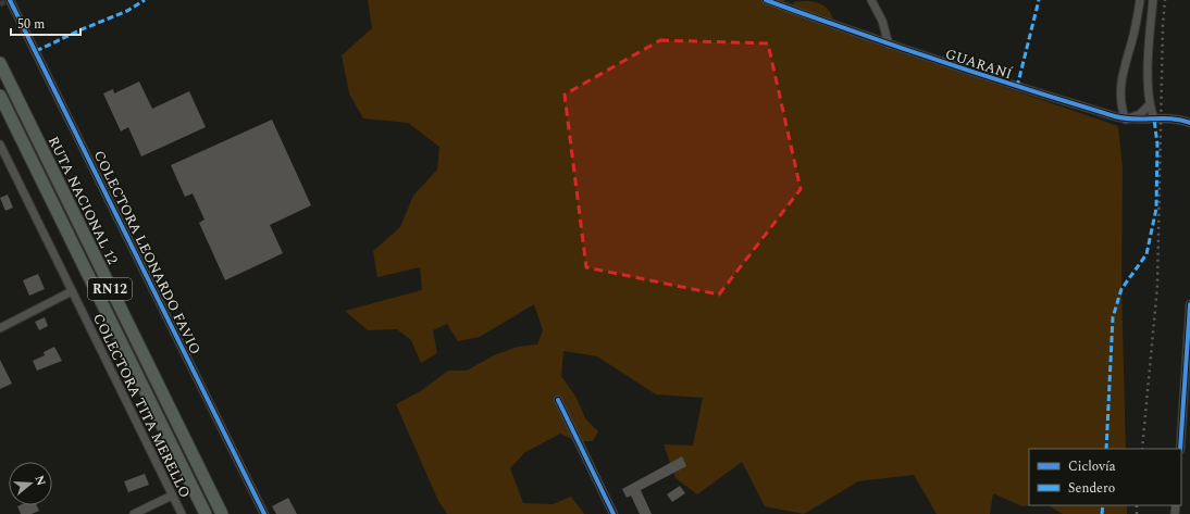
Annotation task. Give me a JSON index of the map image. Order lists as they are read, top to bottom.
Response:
{
  "streets": {
    "highway": ["RUTA NACIONAL 12", "RN12"],
    "street": ["GUARANÍ", "COLECTORA LEONARDO FAVIO", "COLECTORA TITA MERELLO"]
  },
  "legend": ["Ciclovía", "Sendero"],
  "scale_bar": "50 m",
  "north": "right"
}
